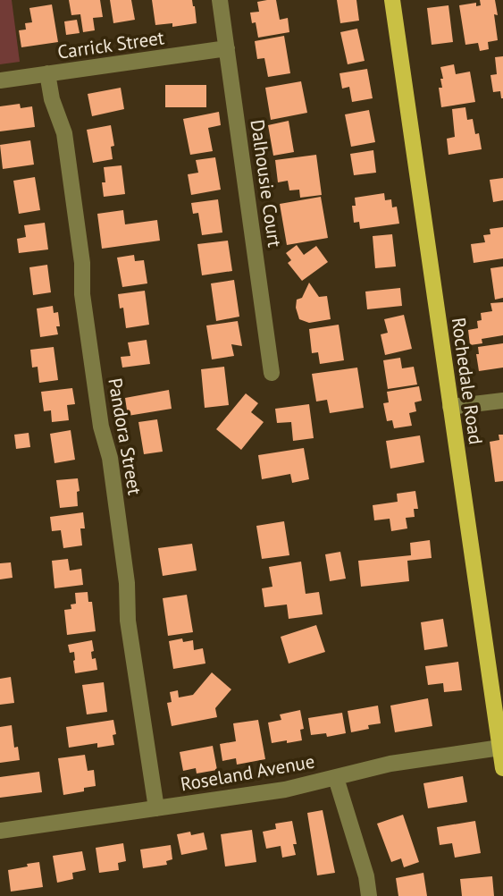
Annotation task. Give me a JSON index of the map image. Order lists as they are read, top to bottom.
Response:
{
  "streets": {
    "main road": ["Rochedale Road"],
    "street": [
      "Carrick Street",
      "Dalhousie Court",
      "Pandora Street",
      "Roseland Avenue"
    ]
  },
  "crossings": [
    ["Carrick Street", "Dalhousie Court"],
    ["Carrick Street", "Pandora Street"],
    ["Rochedale Road", "Roseland Avenue"],
    ["Pandora Street", "Roseland Avenue"]
  ]
}
